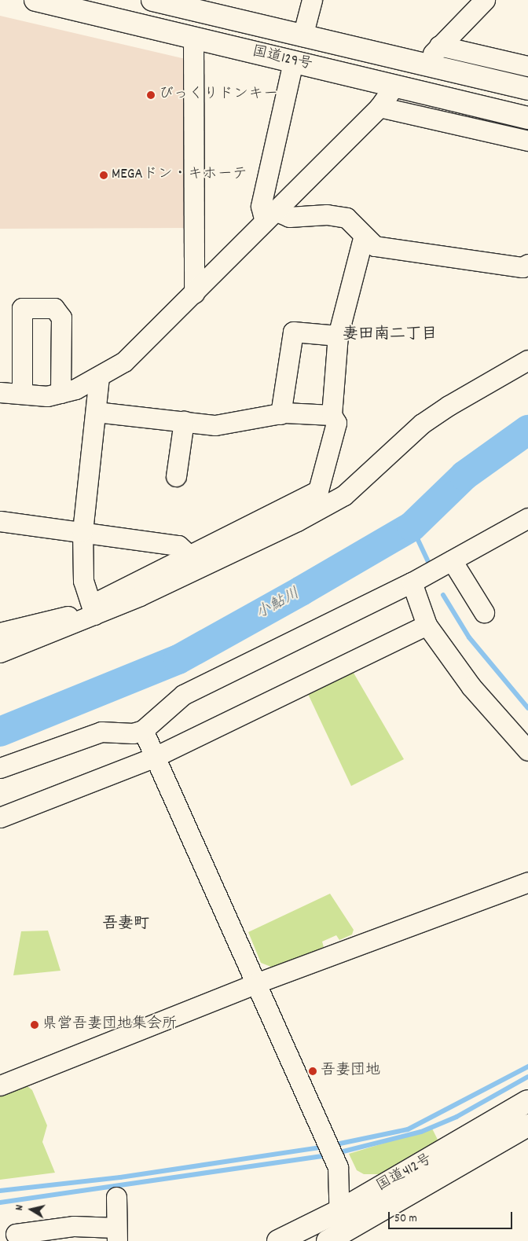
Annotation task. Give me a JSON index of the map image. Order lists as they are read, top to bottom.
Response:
{
  "streets": {
    "highway": ["国道129号", "国道412号"]
  },
  "districts": ["妻田南二丁目", "吾妻町"],
  "water": ["小鮎川"],
  "places": [
    "びっくりドンキー",
    "MEGAドン・キホーテ",
    "県営吾妻団地集会所",
    "吾妻団地"
  ],
  "scale_bar": "50 m",
  "north": "left"
}
